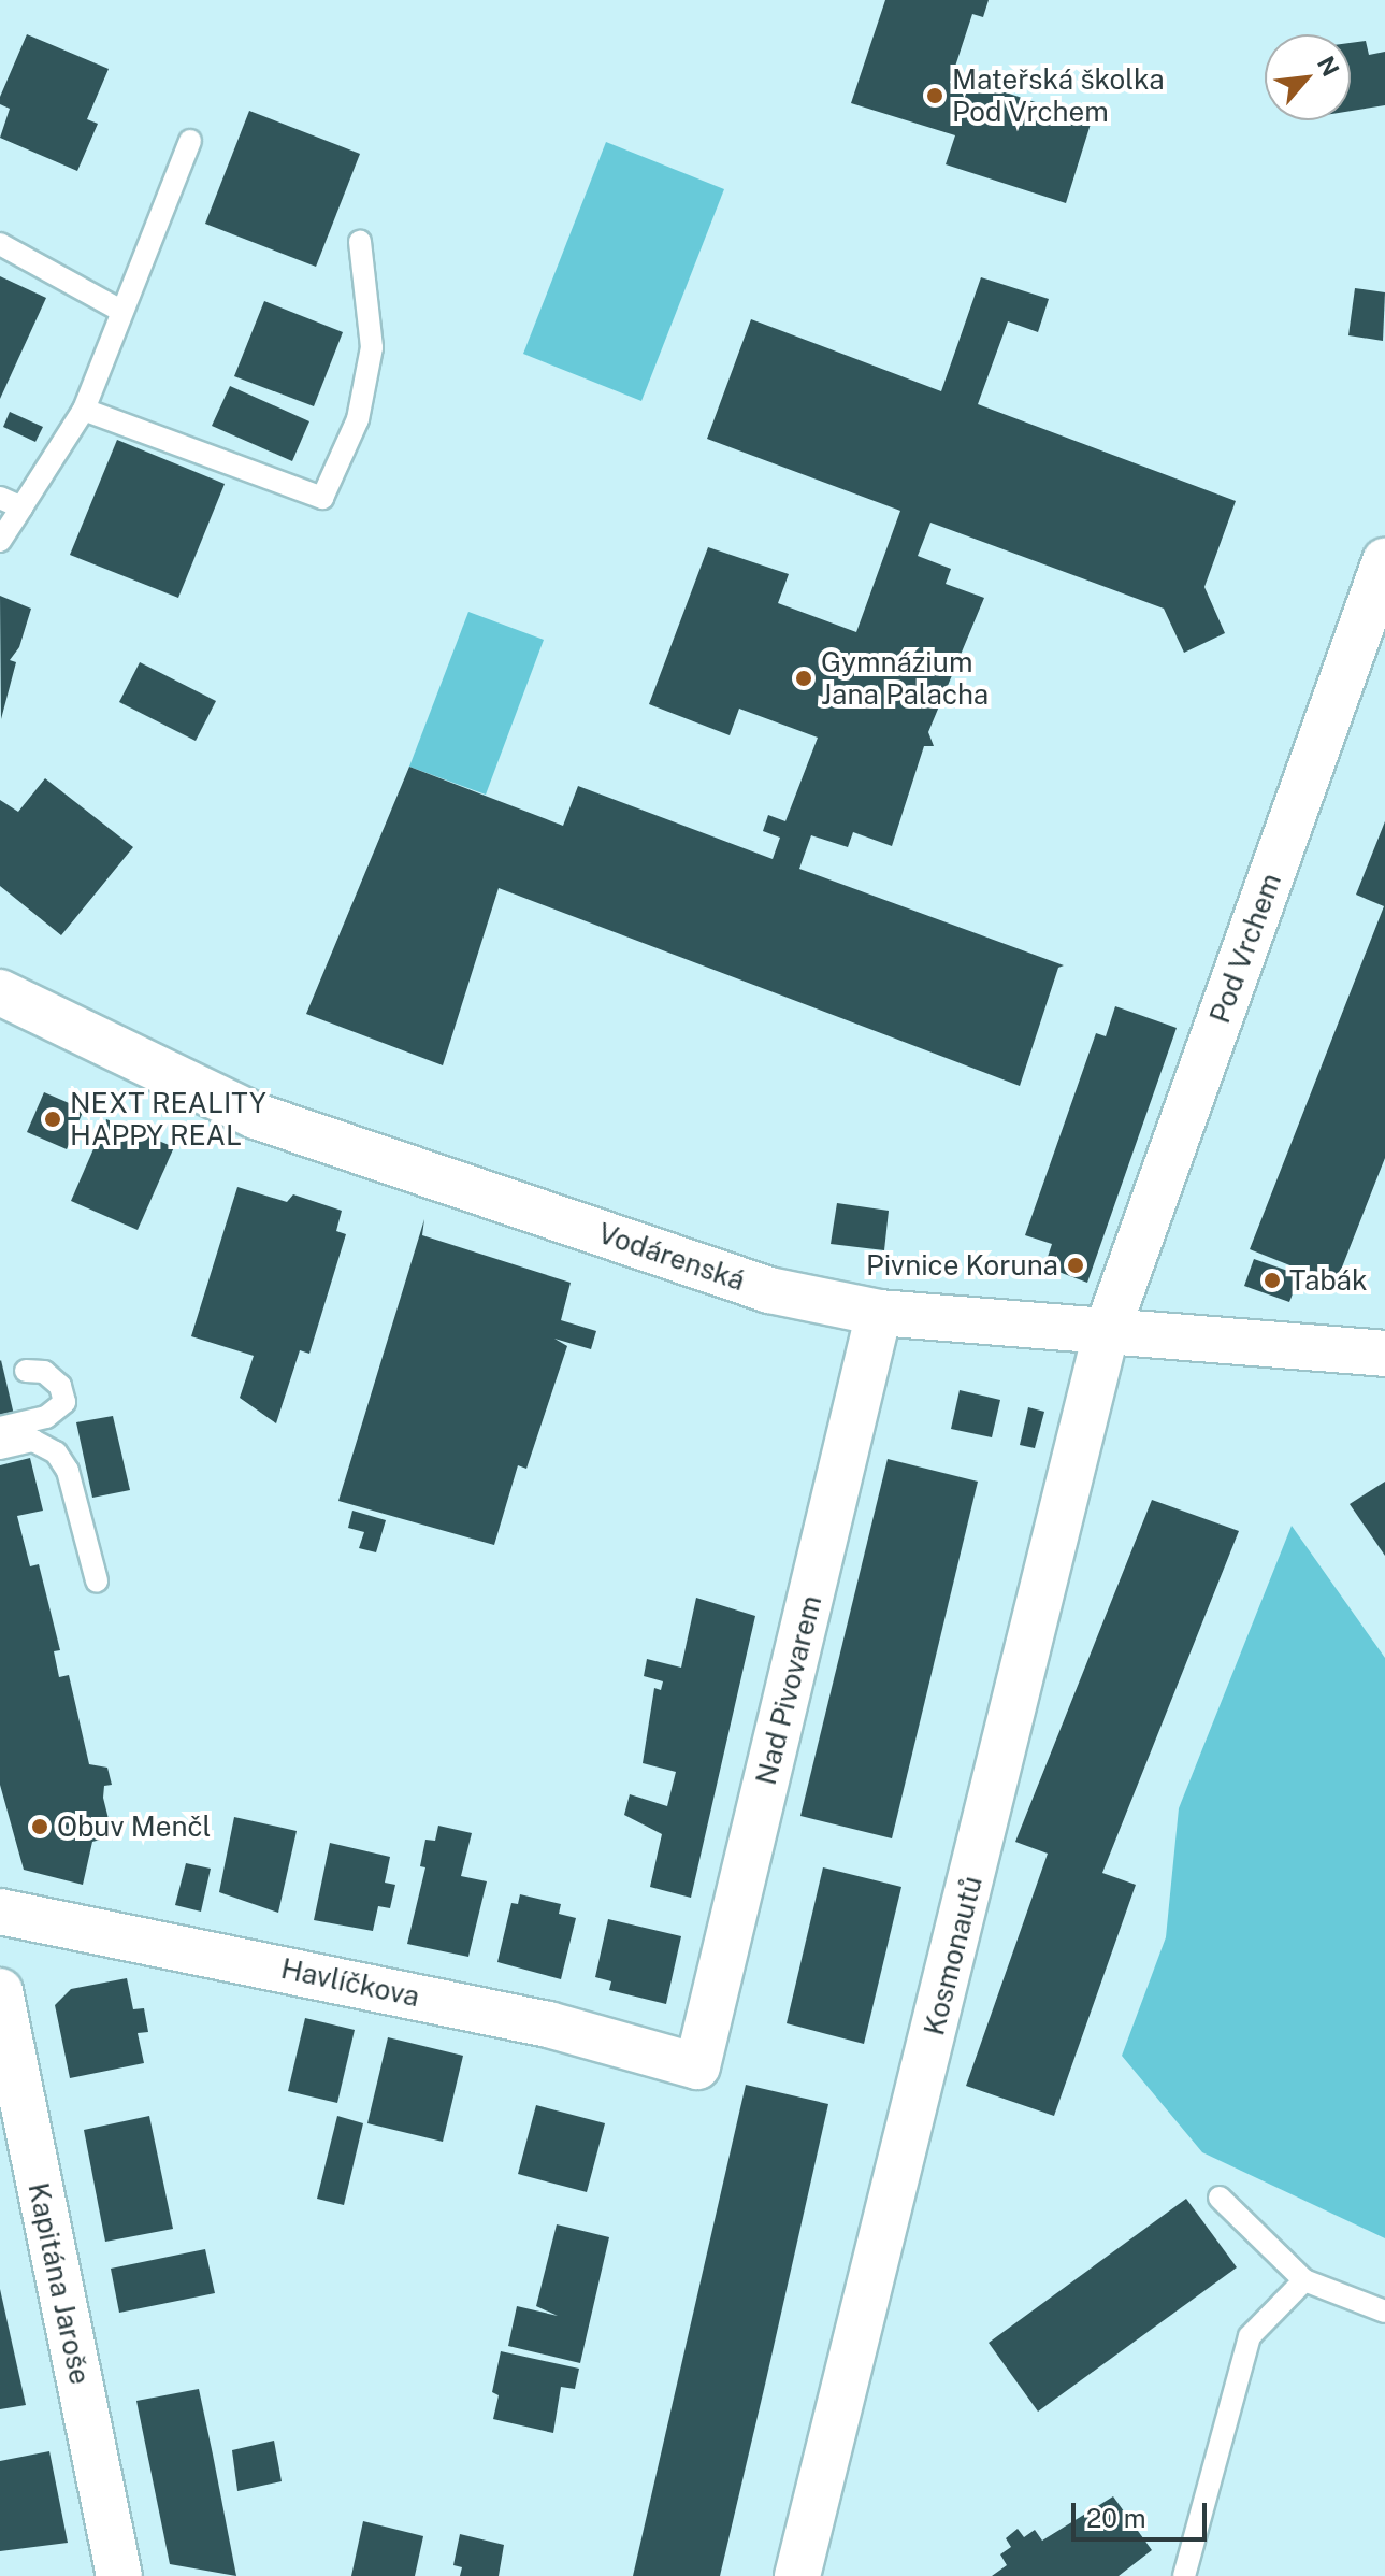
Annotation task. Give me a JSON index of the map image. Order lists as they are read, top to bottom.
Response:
{
  "streets": {
    "street": [
      "Pod Vrchem",
      "Vodárenská",
      "Nad Pivovarem",
      "Kosmonautů",
      "Havlíčkova",
      "Kapitána Jaroše"
    ]
  },
  "crossings": [
    ["Pod Vrchem", "Vodárenská"],
    ["Pod Vrchem", "Kosmonautů"],
    ["Vodárenská", "Nad Pivovarem"],
    ["Vodárenská", "Kosmonautů"],
    ["Nad Pivovarem", "Havlíčkova"]
  ],
  "places": [
    "Mateřská školka Pod Vrchem",
    "Gymnázium Jana Palacha",
    "NEXT REALITY HAPPY REAL",
    "Pivnice Koruna",
    "Tabák",
    "Obuv Menčl"
  ],
  "scale_bar": "20 m",
  "north": "top right"
}
